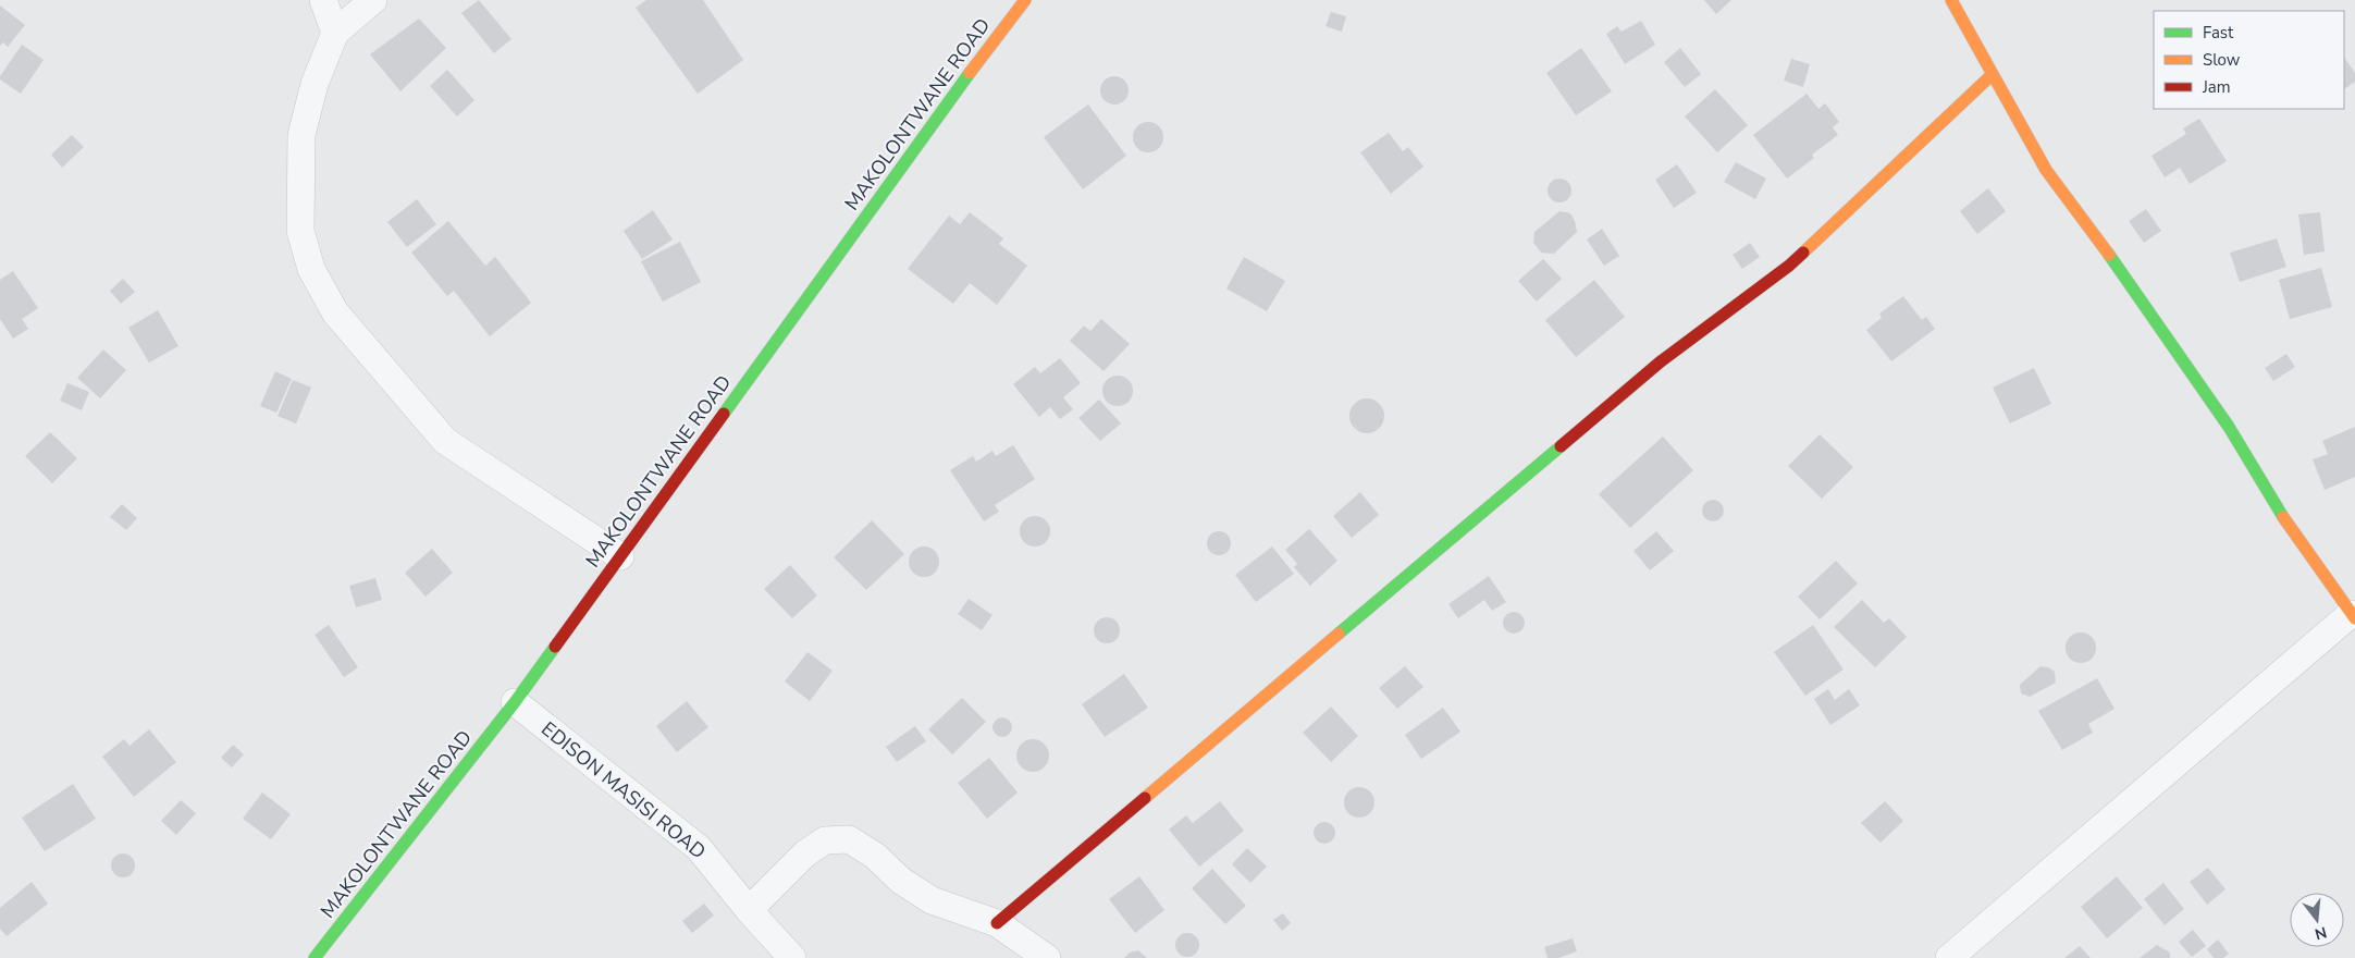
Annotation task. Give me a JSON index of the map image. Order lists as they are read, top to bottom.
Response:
{
  "streets": {
    "street": ["MAKOLONTWANE ROAD", "EDISON MASISI ROAD"]
  },
  "crossings": [
    ["MAKOLONTWANE ROAD", "EDISON MASISI ROAD"]
  ],
  "legend": ["Fast", "Slow", "Jam"],
  "north": "bottom"
}
